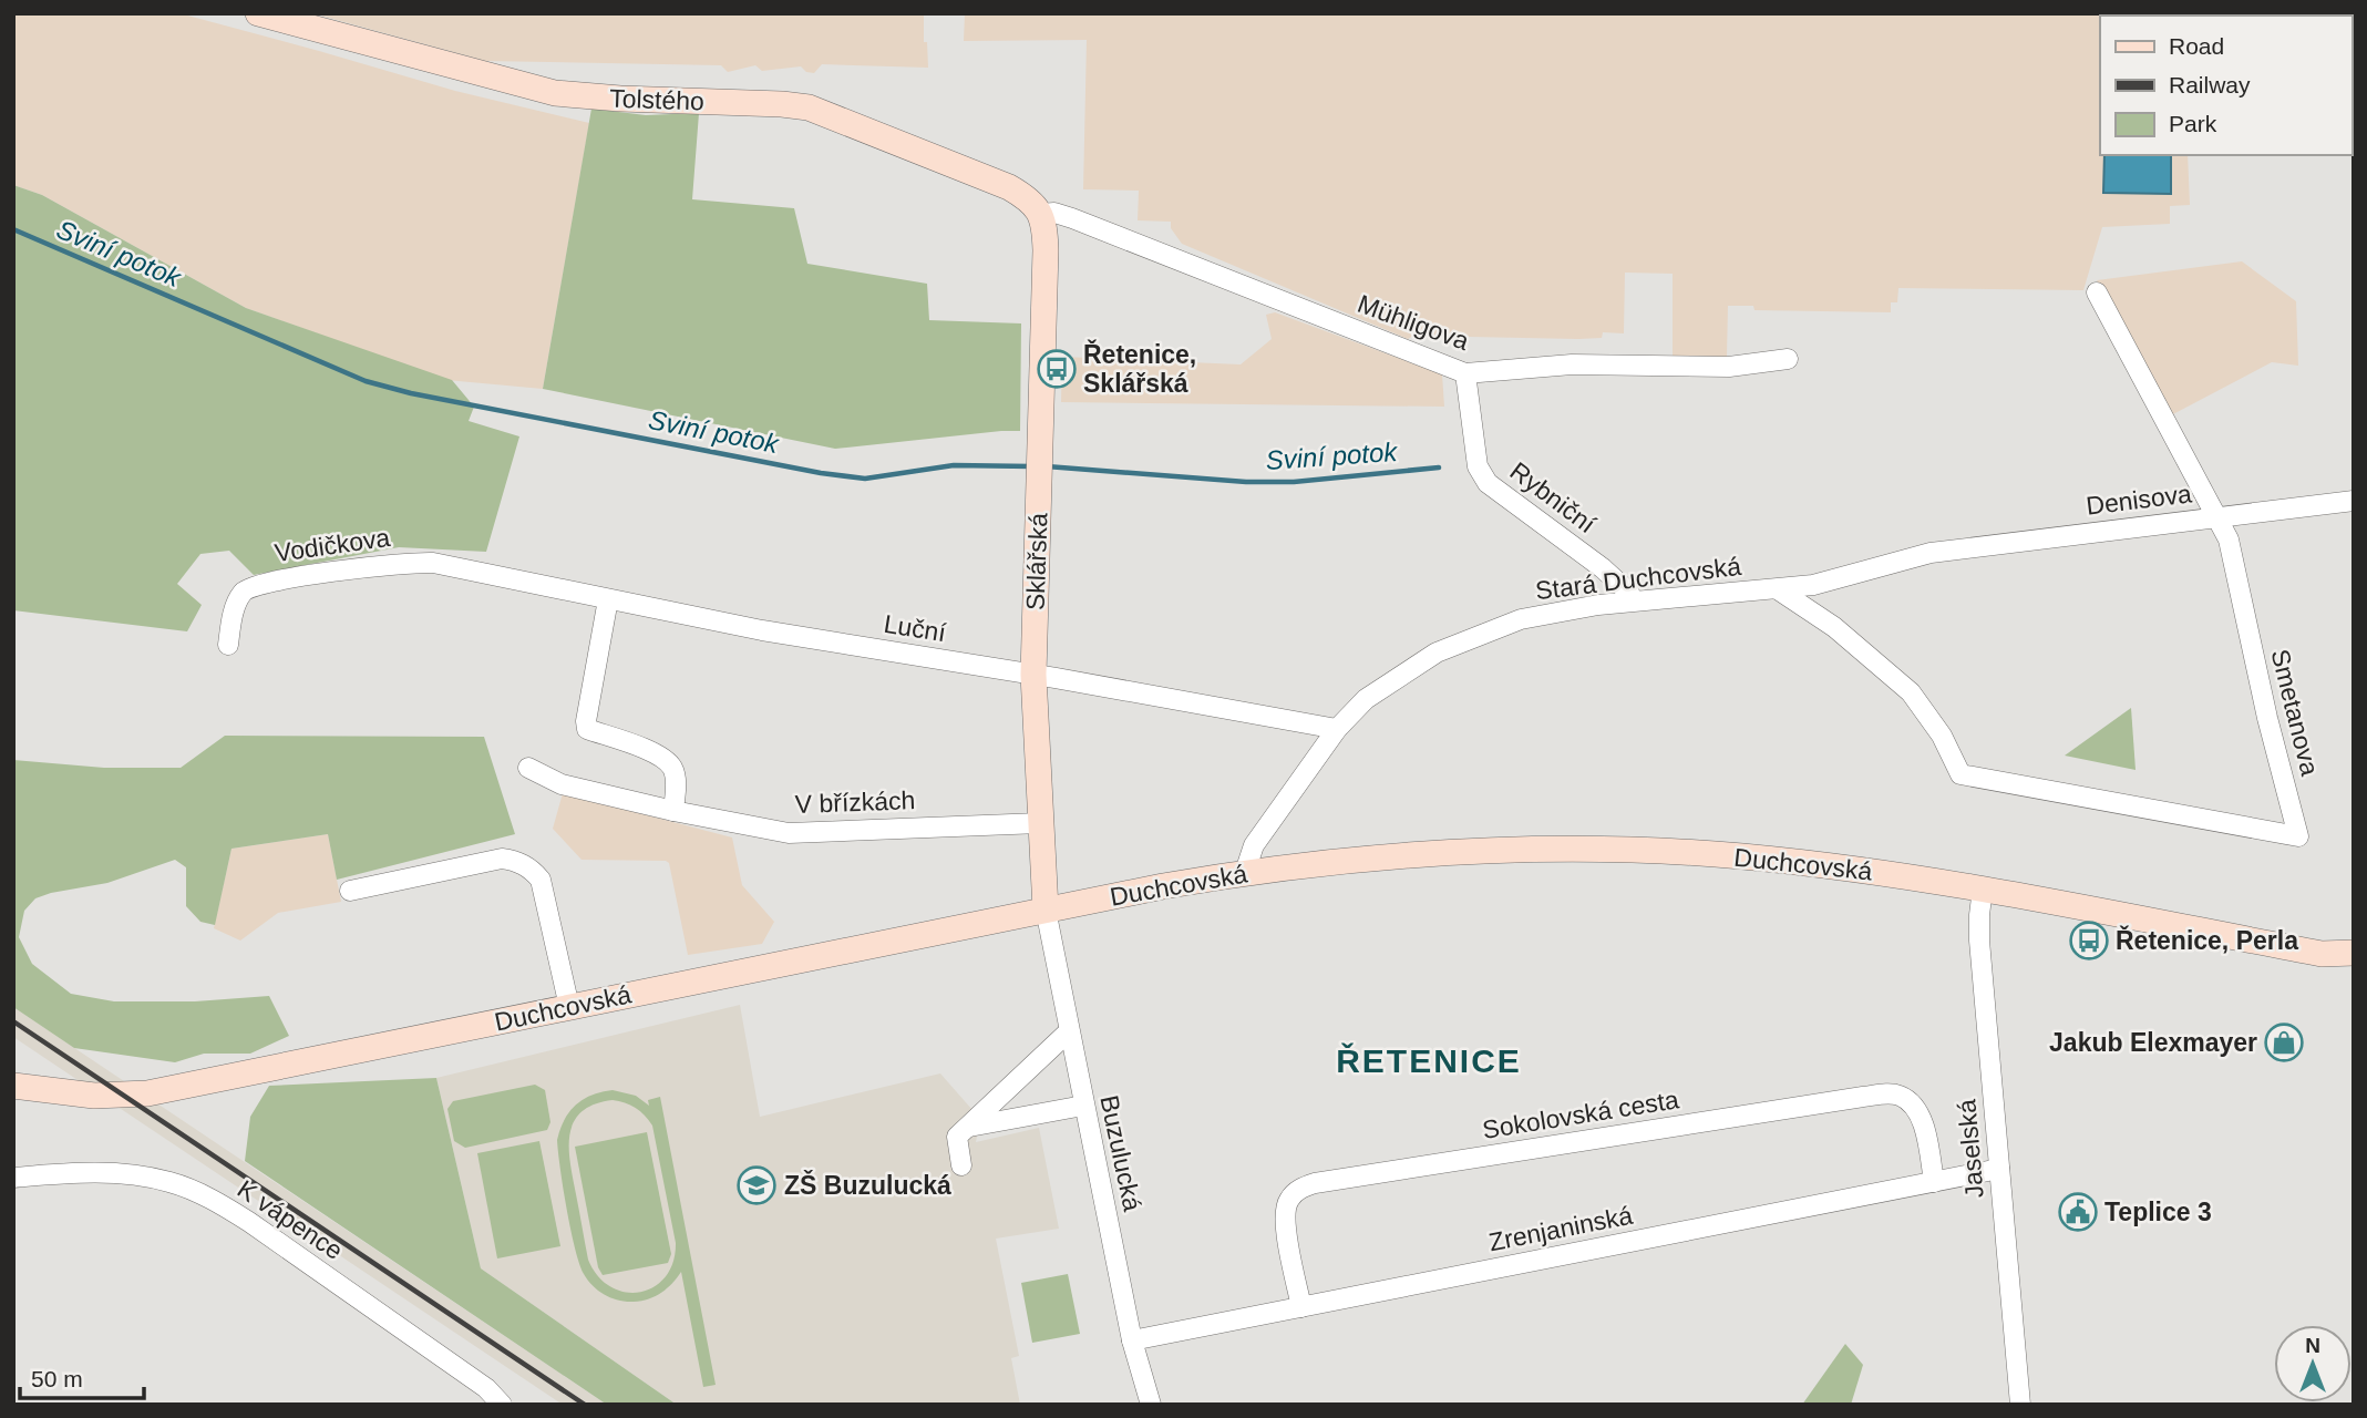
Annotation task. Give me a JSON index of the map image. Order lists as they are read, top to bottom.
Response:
{
  "streets": {
    "main road": ["Tolstého", "Sklářská", "Duchcovská"],
    "street": [
      "Mühligova",
      "Rybniční",
      "Denisova",
      "Vodičkova",
      "Stará Duchcovská",
      "Luční",
      "Smetanova",
      "V břízkách",
      "Sokolovská cesta",
      "Jaselská",
      "Buzulucká",
      "K vápence",
      "Zrenjaninská"
    ]
  },
  "crossings": [
    ["Tolstého", "Mühligova"],
    ["Tolstého", "Sklářská"],
    ["Mühligova", "Rybniční"],
    ["Mühligova", "Sklářská"],
    ["Rybniční", "Stará Duchcovská"],
    ["Denisova", "Stará Duchcovská"],
    ["Denisova", "Smetanova"],
    ["Vodičkova", "Luční"],
    ["Sklářská", "Luční"],
    ["Sklářská", "V břízkách"],
    ["Sklářská", "Duchcovská"],
    ["Sklářská", "Buzulucká"],
    ["Stará Duchcovská", "Luční"],
    ["Stará Duchcovská", "Smetanova"],
    ["Stará Duchcovská", "Duchcovská"],
    ["Duchcovská", "Jaselská"],
    ["Duchcovská", "Buzulucká"],
    ["Sokolovská cesta", "Zrenjaninská"],
    ["Jaselská", "Zrenjaninská"],
    ["Buzulucká", "Zrenjaninská"]
  ],
  "districts": ["ŘETENICE"],
  "water": ["Sviní potok"],
  "places": {
    "bus stop": ["Řetenice, Sklářská", "Řetenice, Perla"],
    "shop": ["Jakub Elexmayer"],
    "school or university": ["ZŠ Buzulucká"],
    "public building": ["Teplice 3"]
  },
  "legend": ["Road", "Railway", "Park"],
  "scale_bar": "50 m",
  "north": "top"
}
